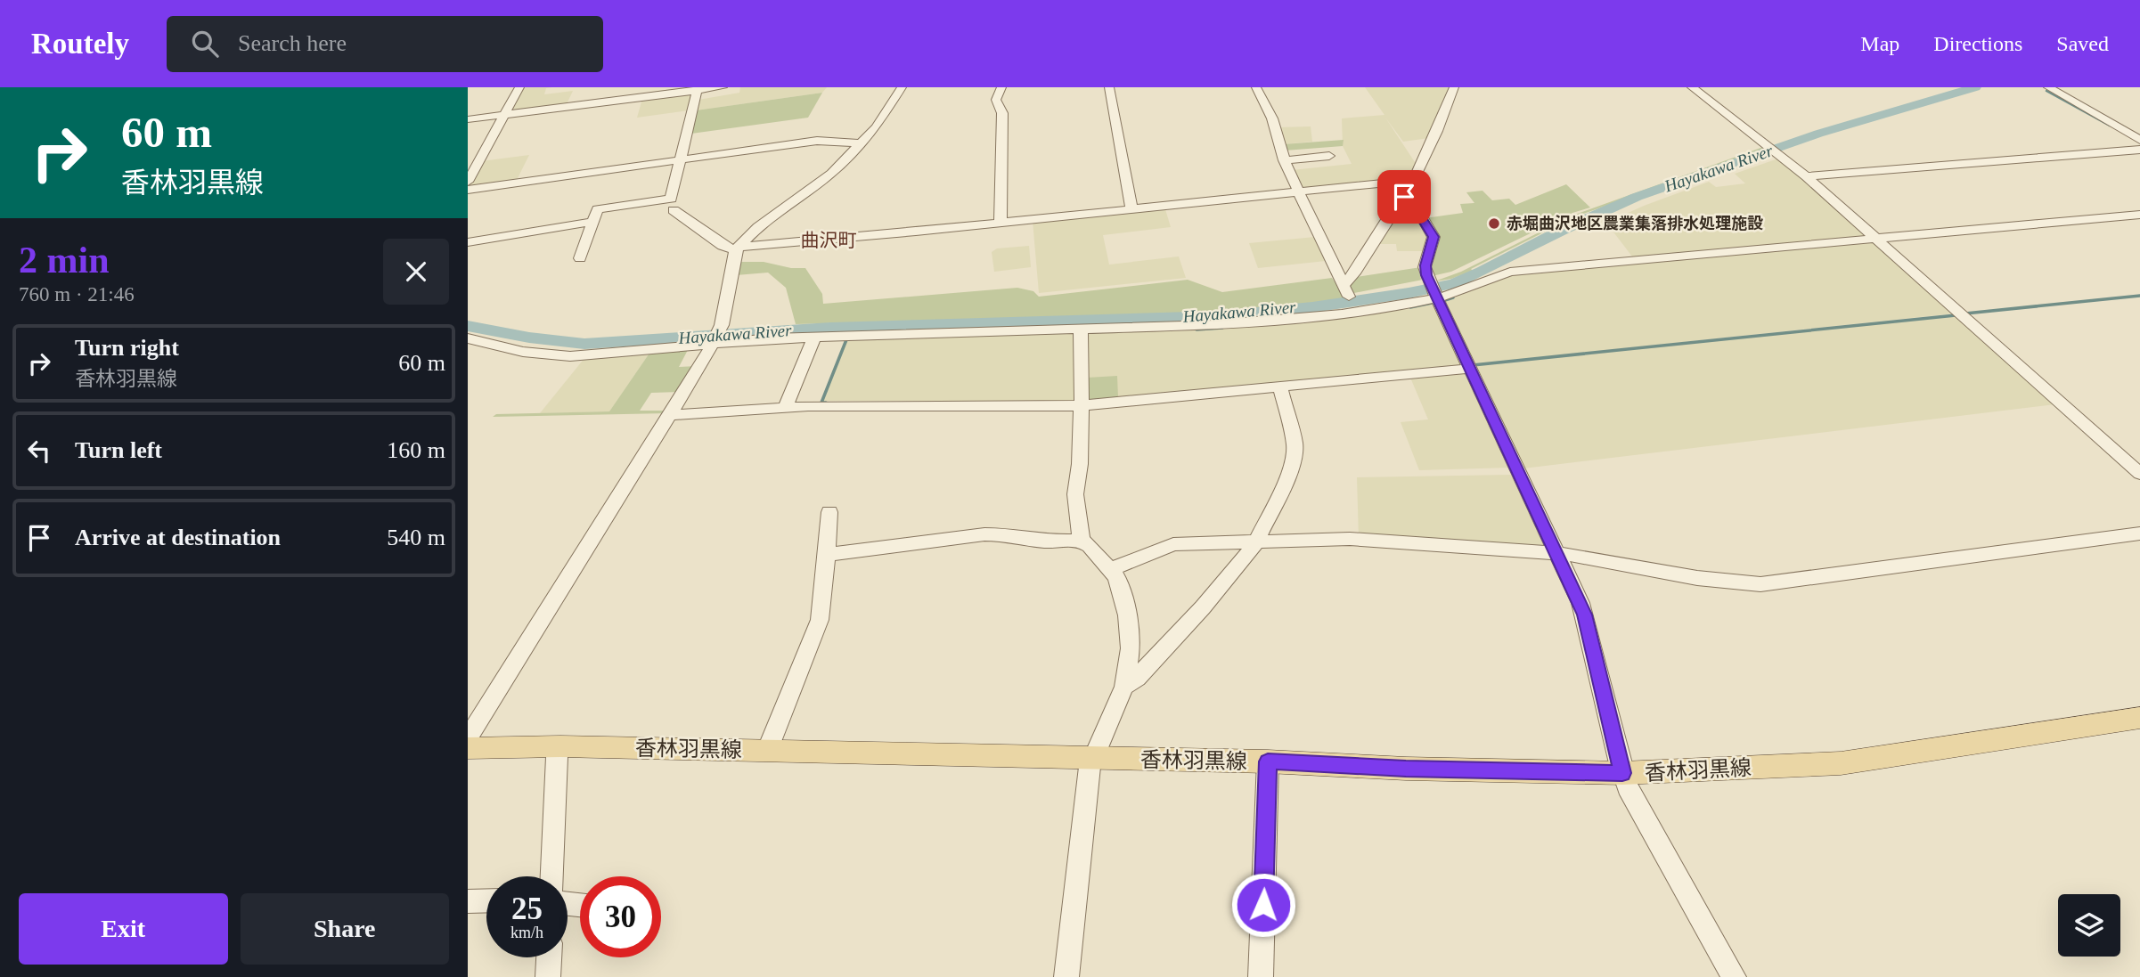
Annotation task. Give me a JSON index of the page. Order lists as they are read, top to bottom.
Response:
{
  "streets": {
    "main road": ["香林羽黒線"]
  },
  "districts": ["曲沢町"],
  "water": ["Hayakawa River"],
  "places": ["赤堀曲沢地区農業集落排水処理施設"],
  "page": {
    "header": "Routely",
    "search": "Search here",
    "nav": ["Map", "Directions", "Saved"],
    "turn": ["60 m", "香林羽黒線"],
    "heading": ["2 min", "760 m · 21:46"],
    "list": [
      {
        "name": "Turn right",
        "note": "香林羽黒線",
        "value": "60 m"
      },
      {
        "name": "Turn left",
        "value": "160 m"
      },
      {
        "name": "Arrive at destination",
        "value": "540 m"
      }
    ],
    "speed": "25 km/h",
    "limit": "30",
    "buttons": ["Exit", "Share"]
  }
}
